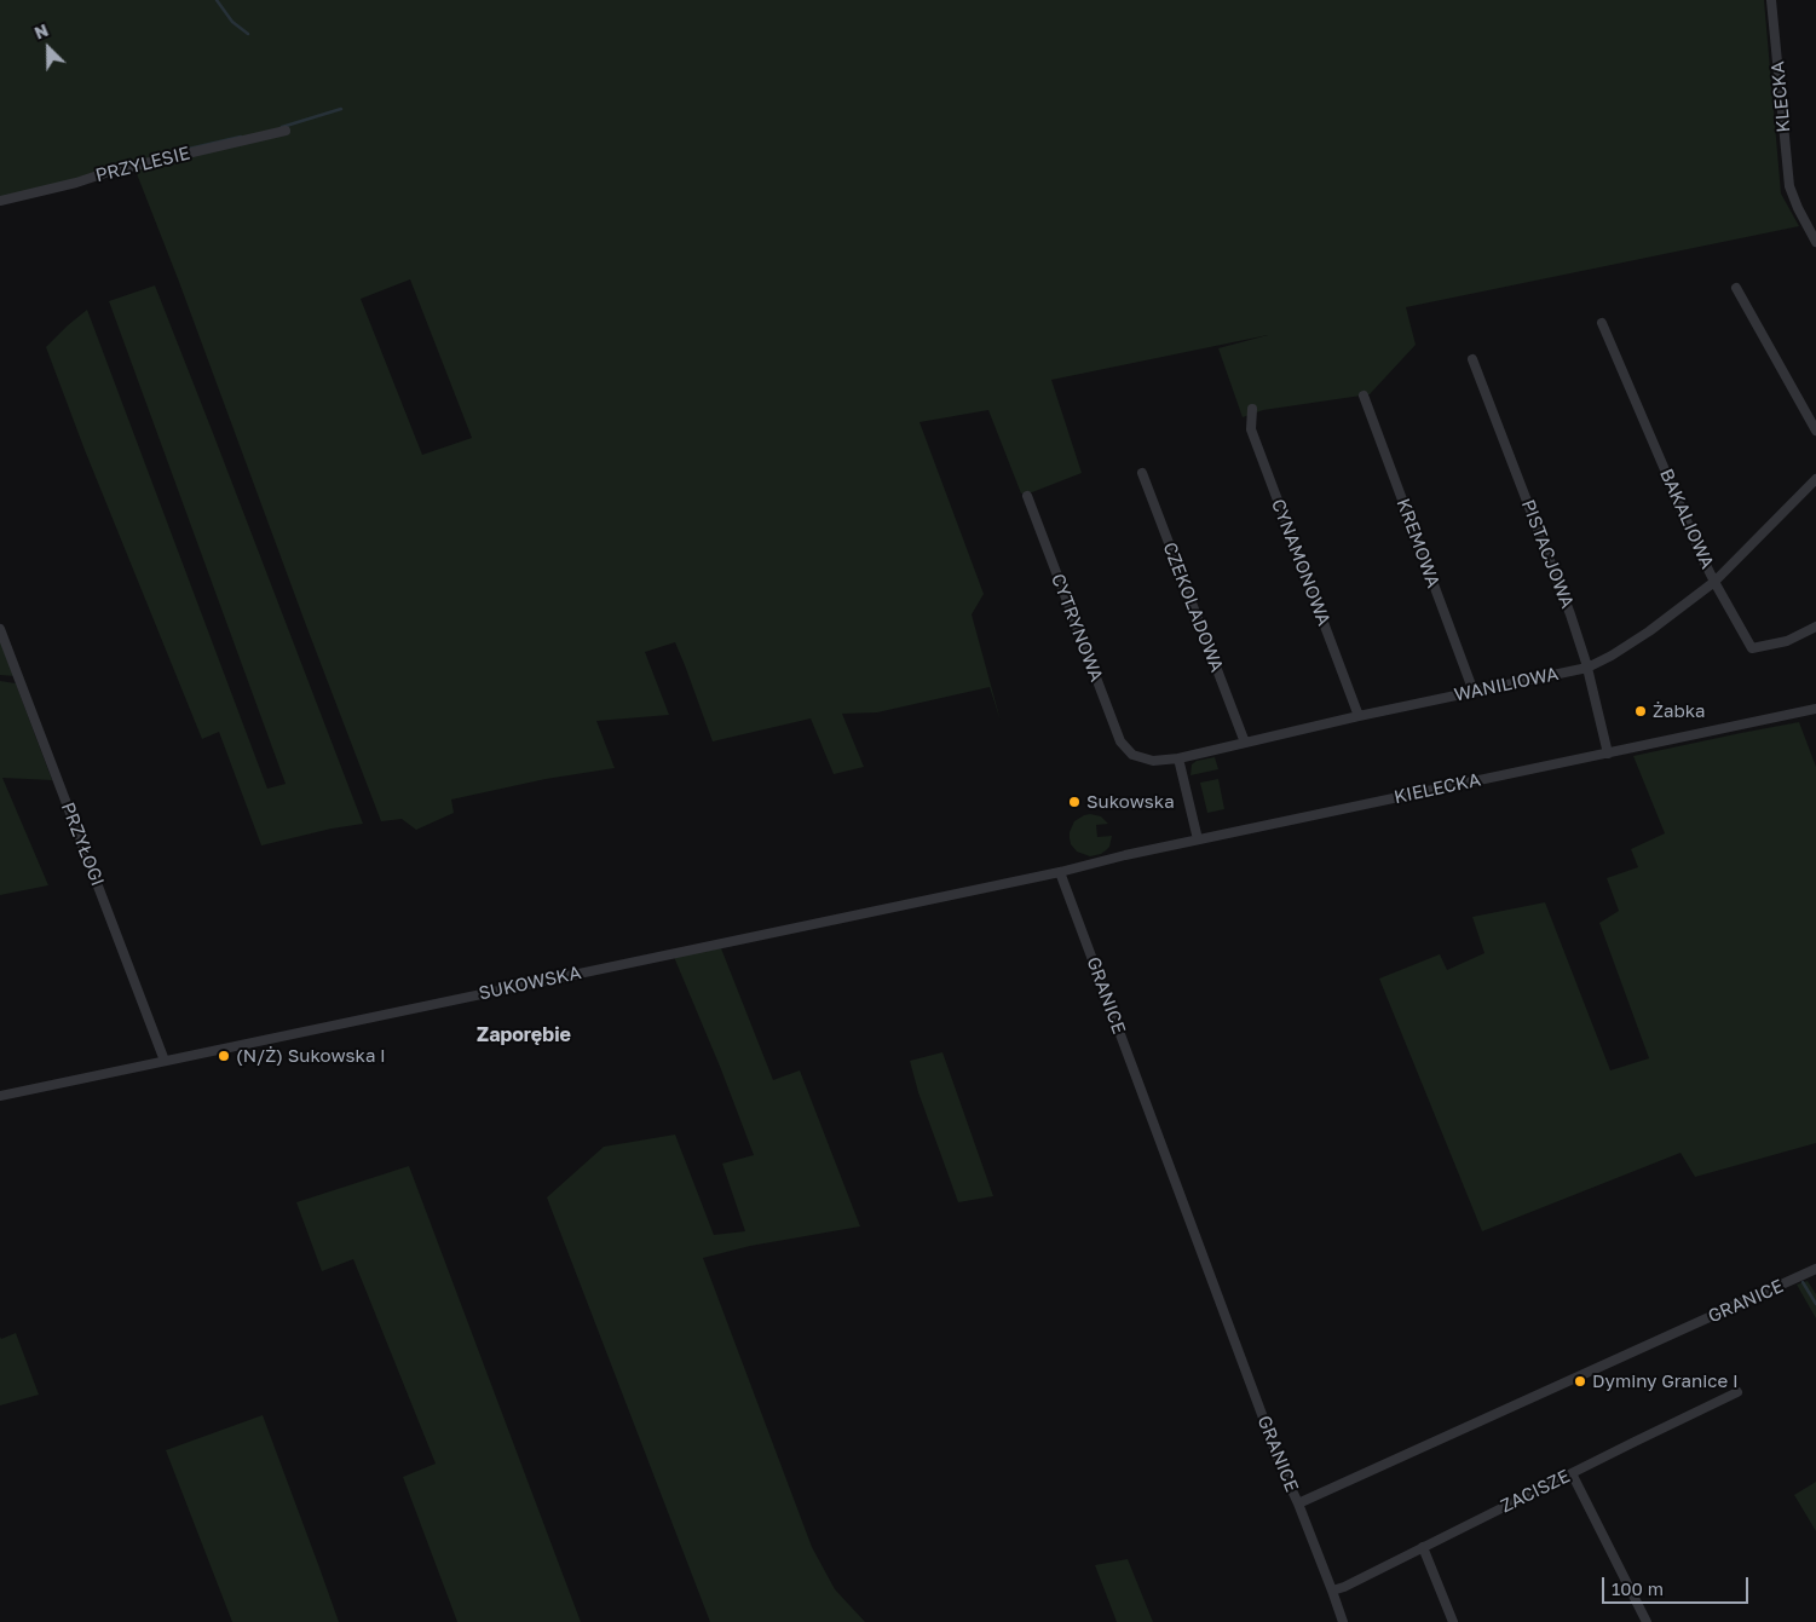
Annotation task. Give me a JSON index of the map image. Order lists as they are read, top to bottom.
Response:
{
  "streets": {
    "street": [
      "KLECKA",
      "PRZYLESIE",
      "BAKALIOWA",
      "KREMOWA",
      "PISTACJOWA",
      "CYNAMONOWA",
      "CZEKOLADOWA",
      "CYTRYNOWA",
      "WANILIOWA",
      "KIELECKA",
      "PRZYŁOGI",
      "SUKOWSKA",
      "GRANICE",
      "ZACISZE"
    ]
  },
  "crossings": [
    ["BAKALIOWA", "WANILIOWA"],
    ["KREMOWA", "WANILIOWA"],
    ["PISTACJOWA", "WANILIOWA"],
    ["PISTACJOWA", "KIELECKA"],
    ["CYNAMONOWA", "WANILIOWA"],
    ["CZEKOLADOWA", "WANILIOWA"],
    ["CYTRYNOWA", "WANILIOWA"],
    ["KIELECKA", "SUKOWSKA"],
    ["KIELECKA", "GRANICE"],
    ["PRZYŁOGI", "SUKOWSKA"],
    ["SUKOWSKA", "GRANICE"]
  ],
  "districts": ["Zaporębie"],
  "places": [
    "Żabka",
    "Sukowska",
    "(N/Ż) Sukowska I",
    "Dyminy Granice I"
  ],
  "scale_bar": "100 m",
  "north": "top left"
}
